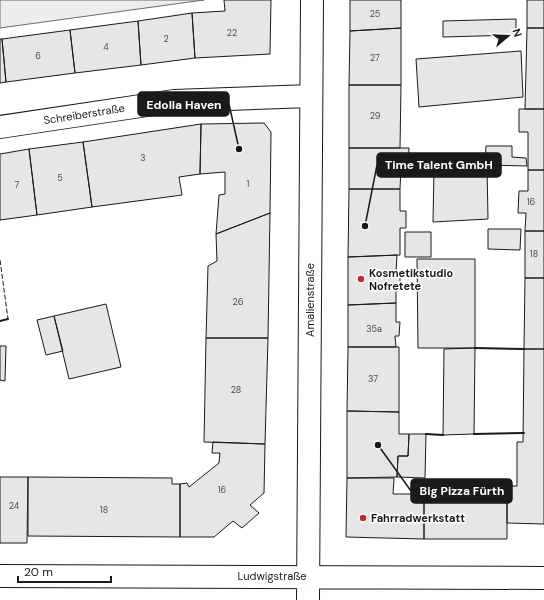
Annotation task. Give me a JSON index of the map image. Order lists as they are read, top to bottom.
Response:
{
  "streets": {
    "street": ["Schreiberstraße", "Amalienstraße", "Ludwigstraße"]
  },
  "crossings": [
    ["Schreiberstraße", "Amalienstraße"],
    ["Amalienstraße", "Ludwigstraße"]
  ],
  "places": [
    "Edolia Haven",
    "Time Talent GmbH",
    "Kosmetikstudio Nofretete",
    "Big Pizza Fürth",
    "Fahrradwerkstatt"
  ],
  "house_numbers": [
    "25",
    "22",
    "2",
    "4",
    "6",
    "27",
    "29",
    "3",
    "5",
    "1",
    "7",
    "16",
    "18",
    "26",
    "35a",
    "37",
    "28",
    "16",
    "24",
    "18"
  ],
  "scale_bar": "20 m",
  "north": "right"
}
